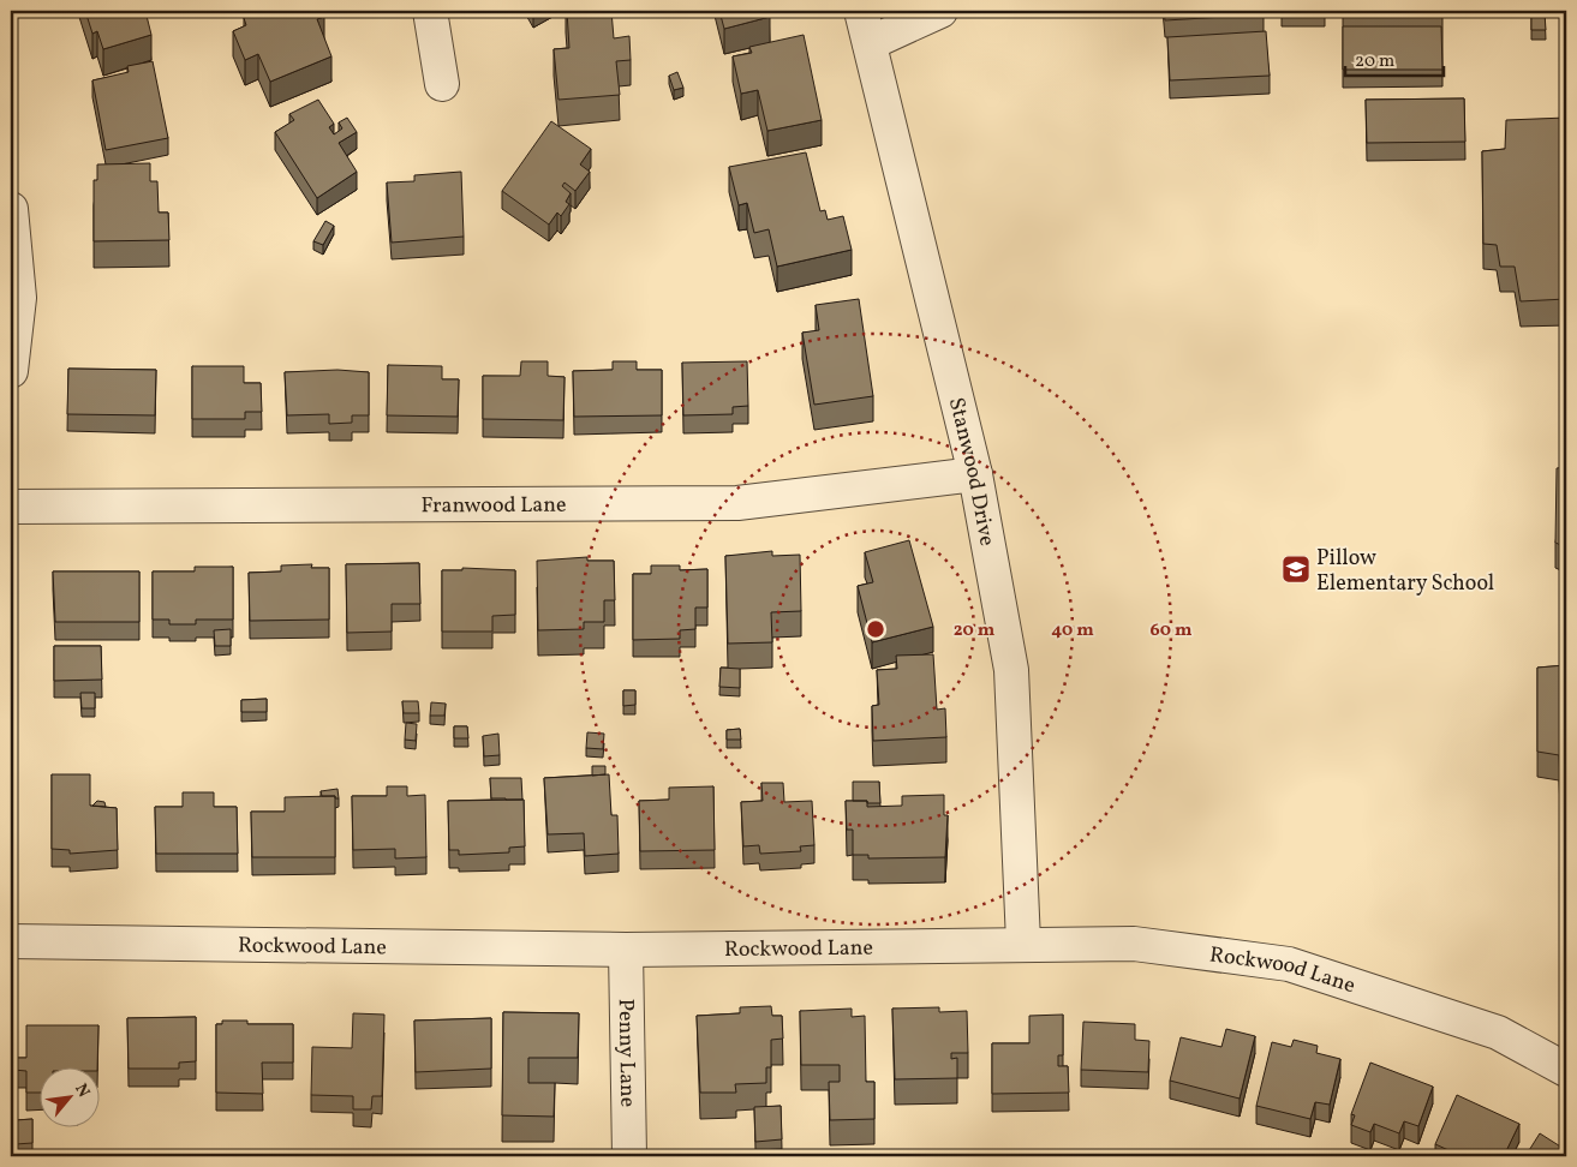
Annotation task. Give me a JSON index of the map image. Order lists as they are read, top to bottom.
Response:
{
  "streets": {
    "street": [
      "Stanwood Drive",
      "Franwood Lane",
      "Rockwood Lane",
      "Penny Lane"
    ]
  },
  "crossings": [
    ["Stanwood Drive", "Franwood Lane"],
    ["Stanwood Drive", "Rockwood Lane"],
    ["Rockwood Lane", "Penny Lane"]
  ],
  "places": {
    "school or university": ["Pillow Elementary School"]
  },
  "scale_bar": "20 m",
  "north": "top right",
  "rings": ["20 m", "40 m", "60 m"]
}
